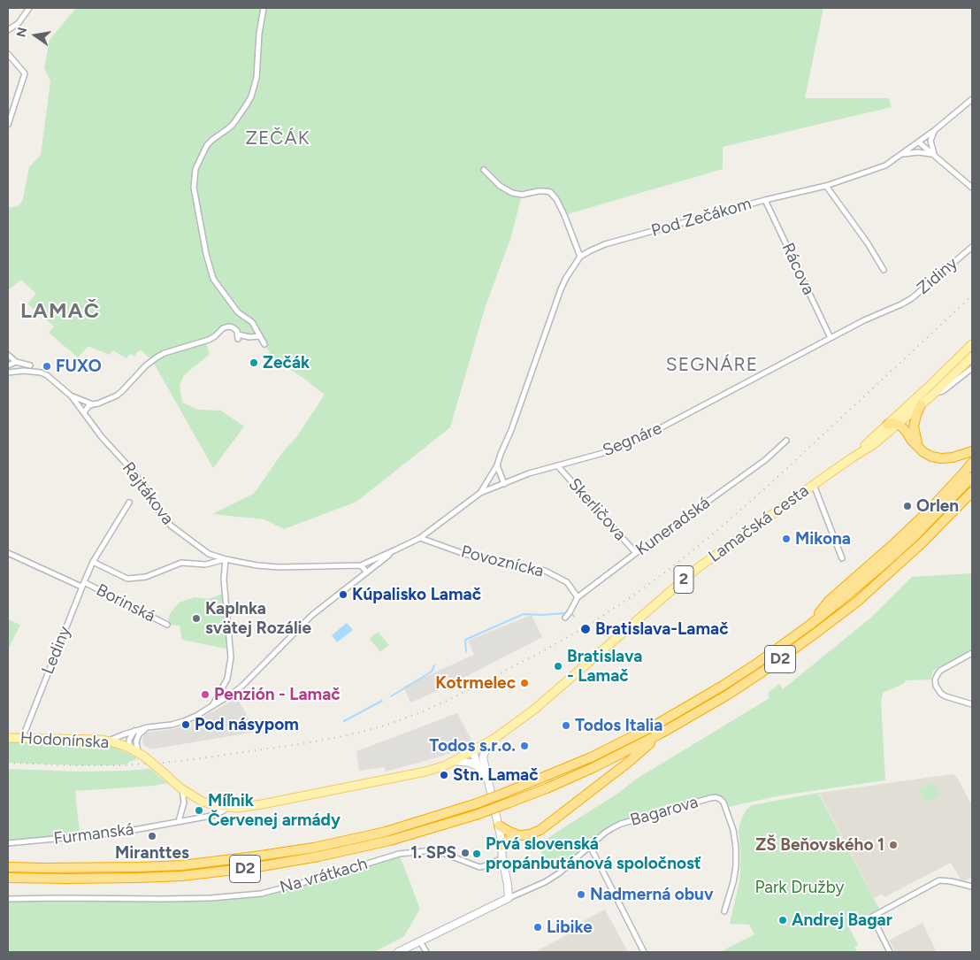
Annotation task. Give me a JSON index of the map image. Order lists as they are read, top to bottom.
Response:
{
  "streets": {
    "highway": ["D2"],
    "main road": ["Lamačská cesta", "2", "Hodonínska"],
    "street": [
      "Pod Zečákom",
      "Rácova",
      "Zidiny",
      "Segnáre",
      "Rajtákova",
      "Skerličova",
      "Kuneradská",
      "Povoznícka",
      "Borinská",
      "Lediny",
      "Bagarova",
      "Furmanská",
      "Na vrátkach"
    ]
  },
  "crossings": [
    ["Pod Zečákom", "Rácova"],
    ["Pod Zečákom", "Segnáre"],
    ["Rácova", "Segnáre"],
    ["Zidiny", "Segnáre"],
    ["Segnáre", "Rajtákova"],
    ["Segnáre", "Skerličova"],
    ["Segnáre", "Povoznícka"],
    ["Skerličova", "Kuneradská"],
    ["Lamačská cesta", "Hodonínska"],
    ["Lamačská cesta", "Furmanská"],
    ["Kuneradská", "Povoznícka"],
    ["Borinská", "Lediny"],
    ["Lediny", "Hodonínska"]
  ],
  "districts": ["ZEČÁK", "LAMAČ", "SEGNÁRE"],
  "parks": ["Park Družby"],
  "places": [
    "Zečák",
    "FUXO",
    "Orlen",
    "Mikona",
    "Kúpalisko Lamač",
    "Kaplnka svätej Rozálie",
    "Bratislava-Lamač",
    "Bratislava - Lamač",
    "Kotrmelec",
    "Penzión - Lamač",
    "Pod násypom",
    "Todos Italia",
    "Todos s.r.o.",
    "Stn. Lamač",
    "Míľnik Červenej armády",
    "Miranttes",
    "ZŠ Beňovského 1",
    "1. SPS",
    "Prvá slovenská propánbutánová spoločnosť",
    "Nadmerná obuv",
    "Andrej Bagar",
    "Libike"
  ],
  "north": "left"
}
